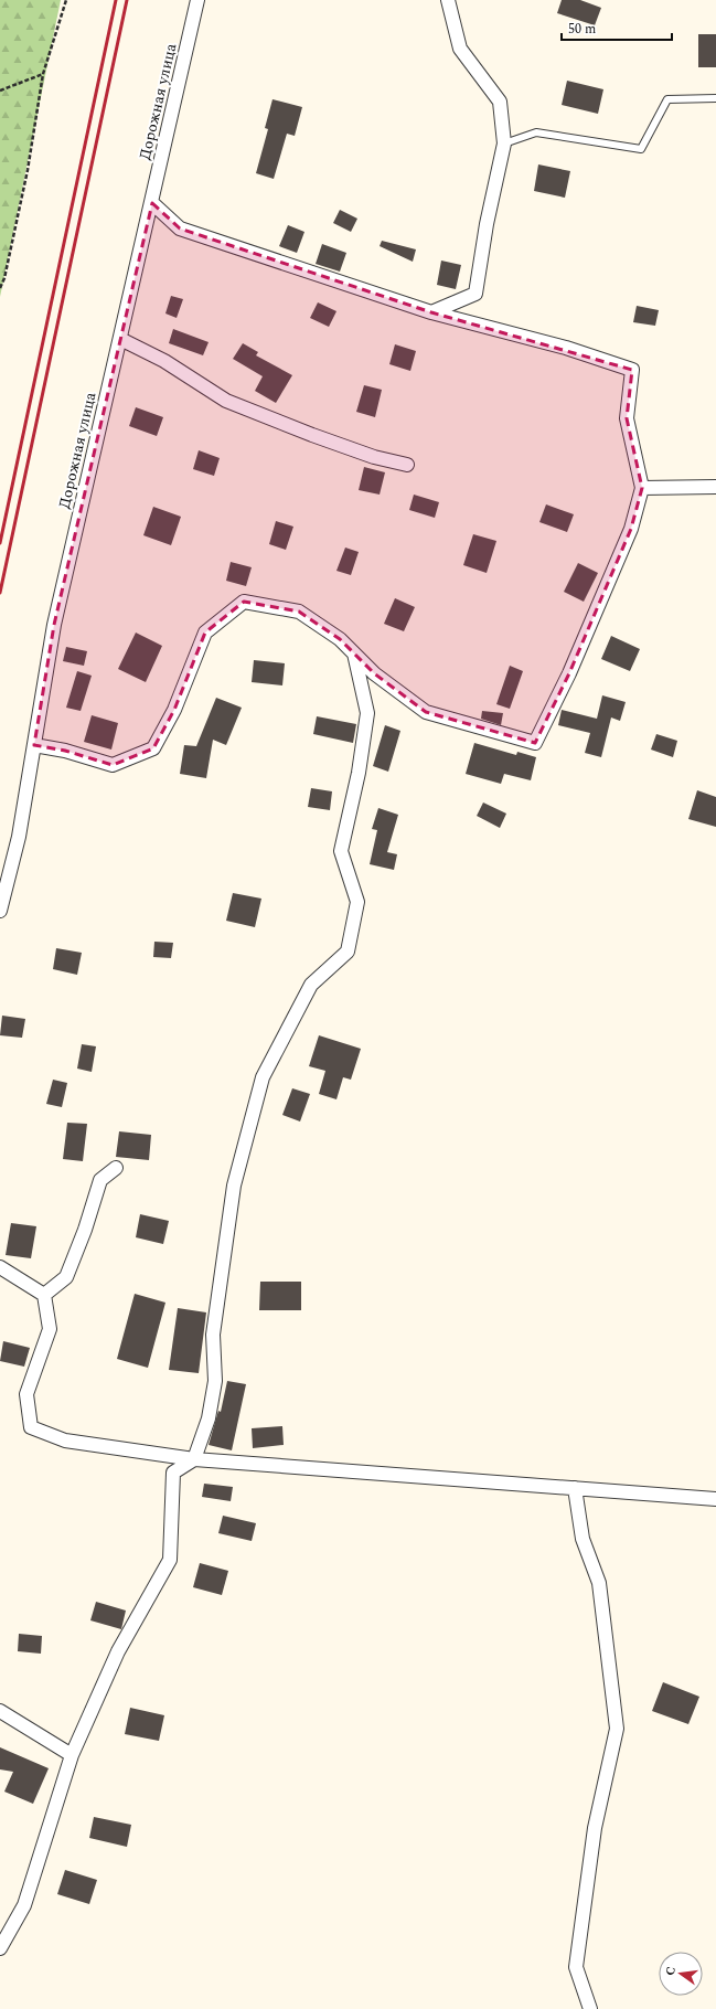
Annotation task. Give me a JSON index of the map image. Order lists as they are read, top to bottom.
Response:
{
  "streets": {
    "street": ["Дорожная улица"]
  },
  "scale_bar": "50 m",
  "north": "left"
}
